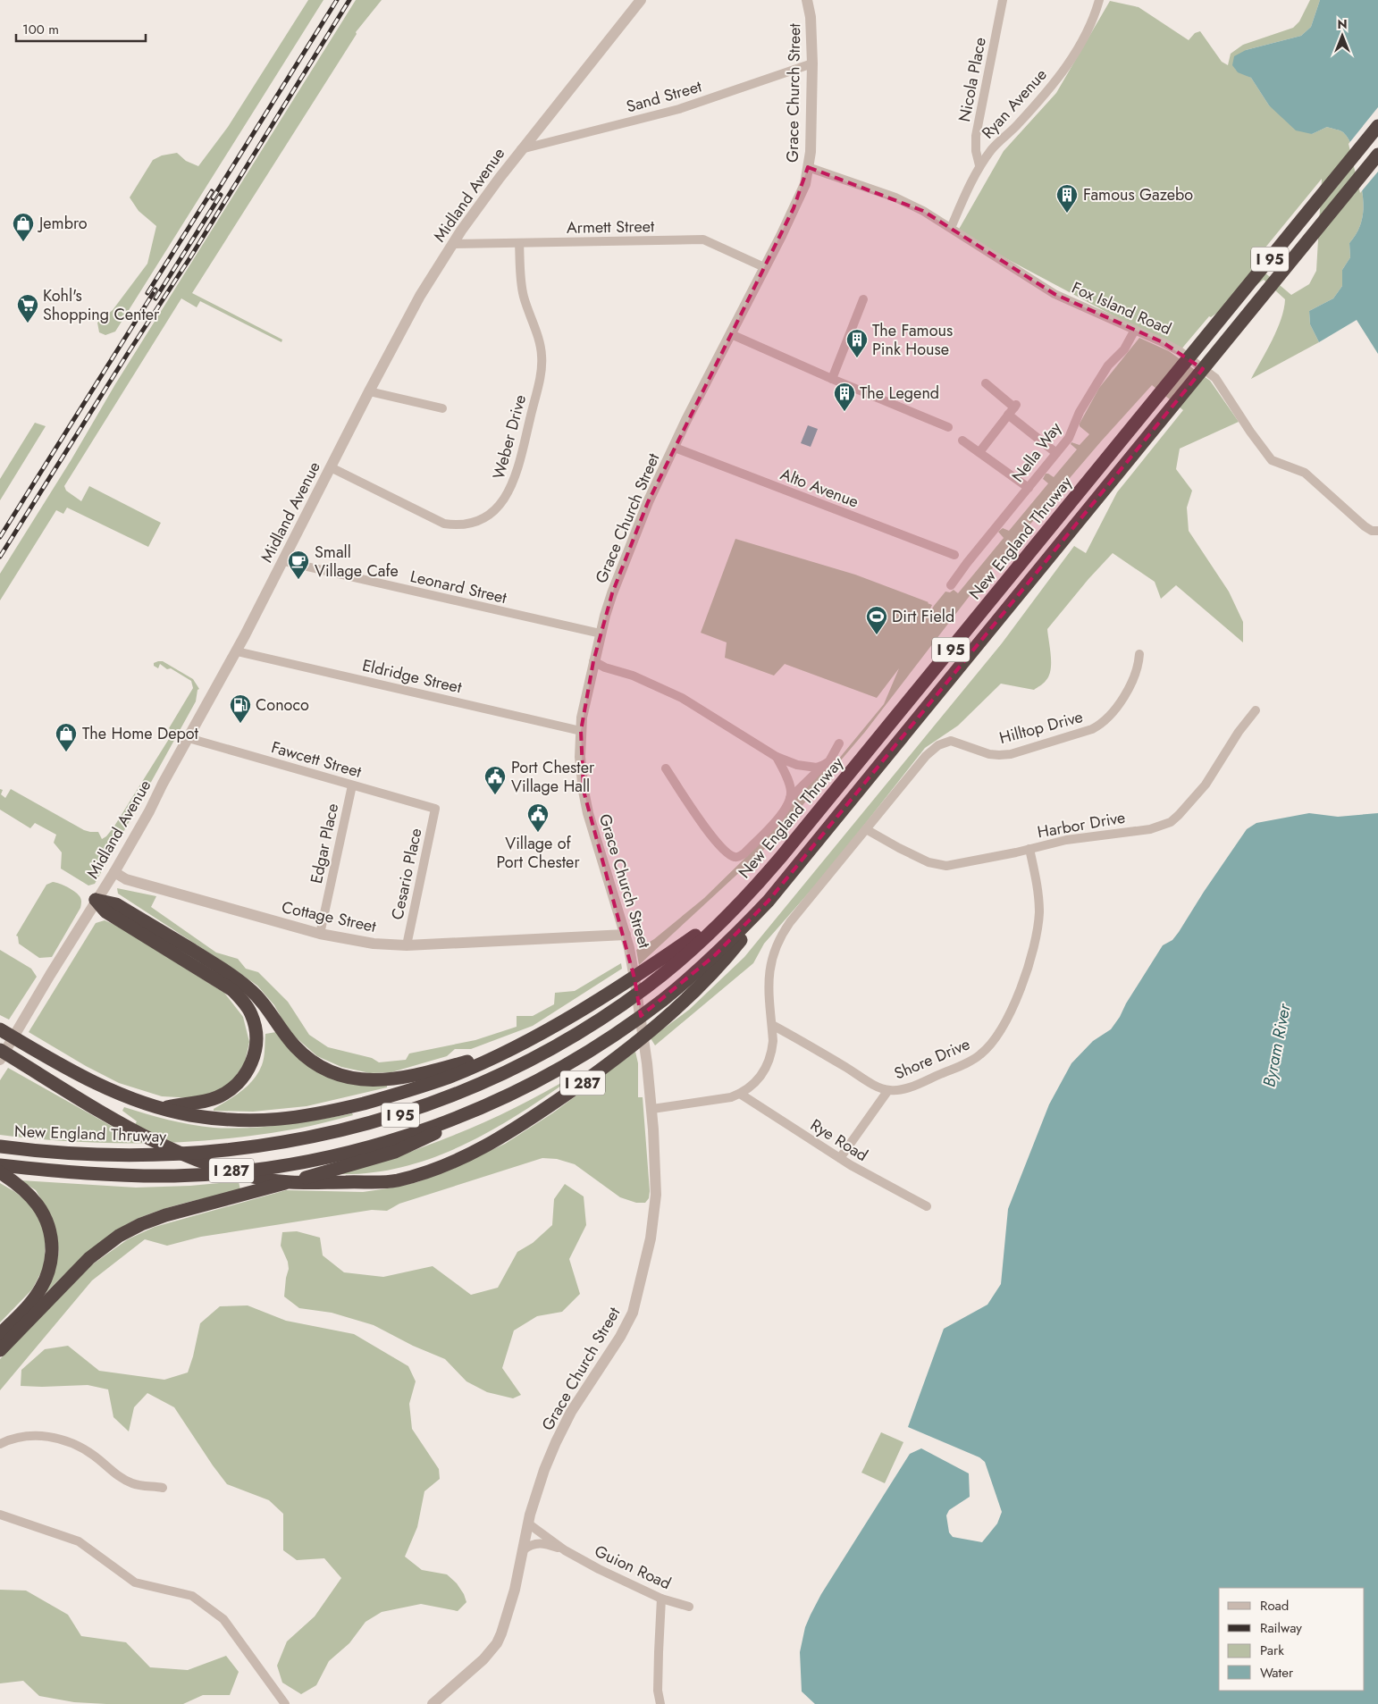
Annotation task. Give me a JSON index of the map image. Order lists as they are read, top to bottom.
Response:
{
  "streets": {
    "highway": ["I 95", "New England Thruway", "I 287"],
    "street": [
      "Nicola Place",
      "Grace Church Street",
      "Sand Street",
      "Ryan Avenue",
      "Midland Avenue",
      "Armett Street",
      "Fox Island Road",
      "Weber Drive",
      "Nella Way",
      "Alto Avenue",
      "Leonard Street",
      "Eldridge Street",
      "Hilltop Drive",
      "Fawcett Street",
      "Harbor Drive",
      "Edgar Place",
      "Cesario Place",
      "Cottage Street",
      "Shore Drive",
      "Rye Road",
      "Guion Road"
    ]
  },
  "crossings": [
    ["Nicola Place", "Ryan Avenue"],
    ["Grace Church Street", "Sand Street"],
    ["Grace Church Street", "Armett Street"],
    ["Grace Church Street", "Fox Island Road"],
    ["Grace Church Street", "Alto Avenue"],
    ["Grace Church Street", "Leonard Street"],
    ["Grace Church Street", "Eldridge Street"],
    ["Grace Church Street", "Cottage Street"],
    ["Grace Church Street", "Guion Road"],
    ["Sand Street", "Midland Avenue"],
    ["Ryan Avenue", "Fox Island Road"],
    ["Midland Avenue", "Armett Street"],
    ["Midland Avenue", "Weber Drive"],
    ["Midland Avenue", "Leonard Street"],
    ["Midland Avenue", "Eldridge Street"],
    ["Midland Avenue", "Fawcett Street"],
    ["Midland Avenue", "Cottage Street"],
    ["Armett Street", "Weber Drive"],
    ["I 95", "I 287"],
    ["Fox Island Road", "Nella Way"],
    ["Hilltop Drive", "Harbor Drive"],
    ["Hilltop Drive", "Shore Drive"],
    ["Hilltop Drive", "Rye Road"],
    ["Fawcett Street", "Edgar Place"],
    ["Fawcett Street", "Cesario Place"],
    ["Harbor Drive", "Shore Drive"],
    ["Edgar Place", "Cottage Street"],
    ["Cesario Place", "Cottage Street"]
  ],
  "water": ["Byram River"],
  "places": {
    "building": ["Famous Gazebo", "The Famous Pink House", "The Legend"],
    "shop": ["Jembro", "The Home Depot"],
    "supermarket": ["Kohl's Shopping Center"],
    "cafe": ["Small Village Cafe"],
    "sports": ["Dirt Field"],
    "fuel station": ["Conoco"],
    "public building": ["Port Chester Village Hall", "Village of Port Chester"]
  },
  "legend": [
    "Road",
    "Railway",
    "Park",
    "Water"
  ],
  "scale_bar": "100 m",
  "north": "top"
}
